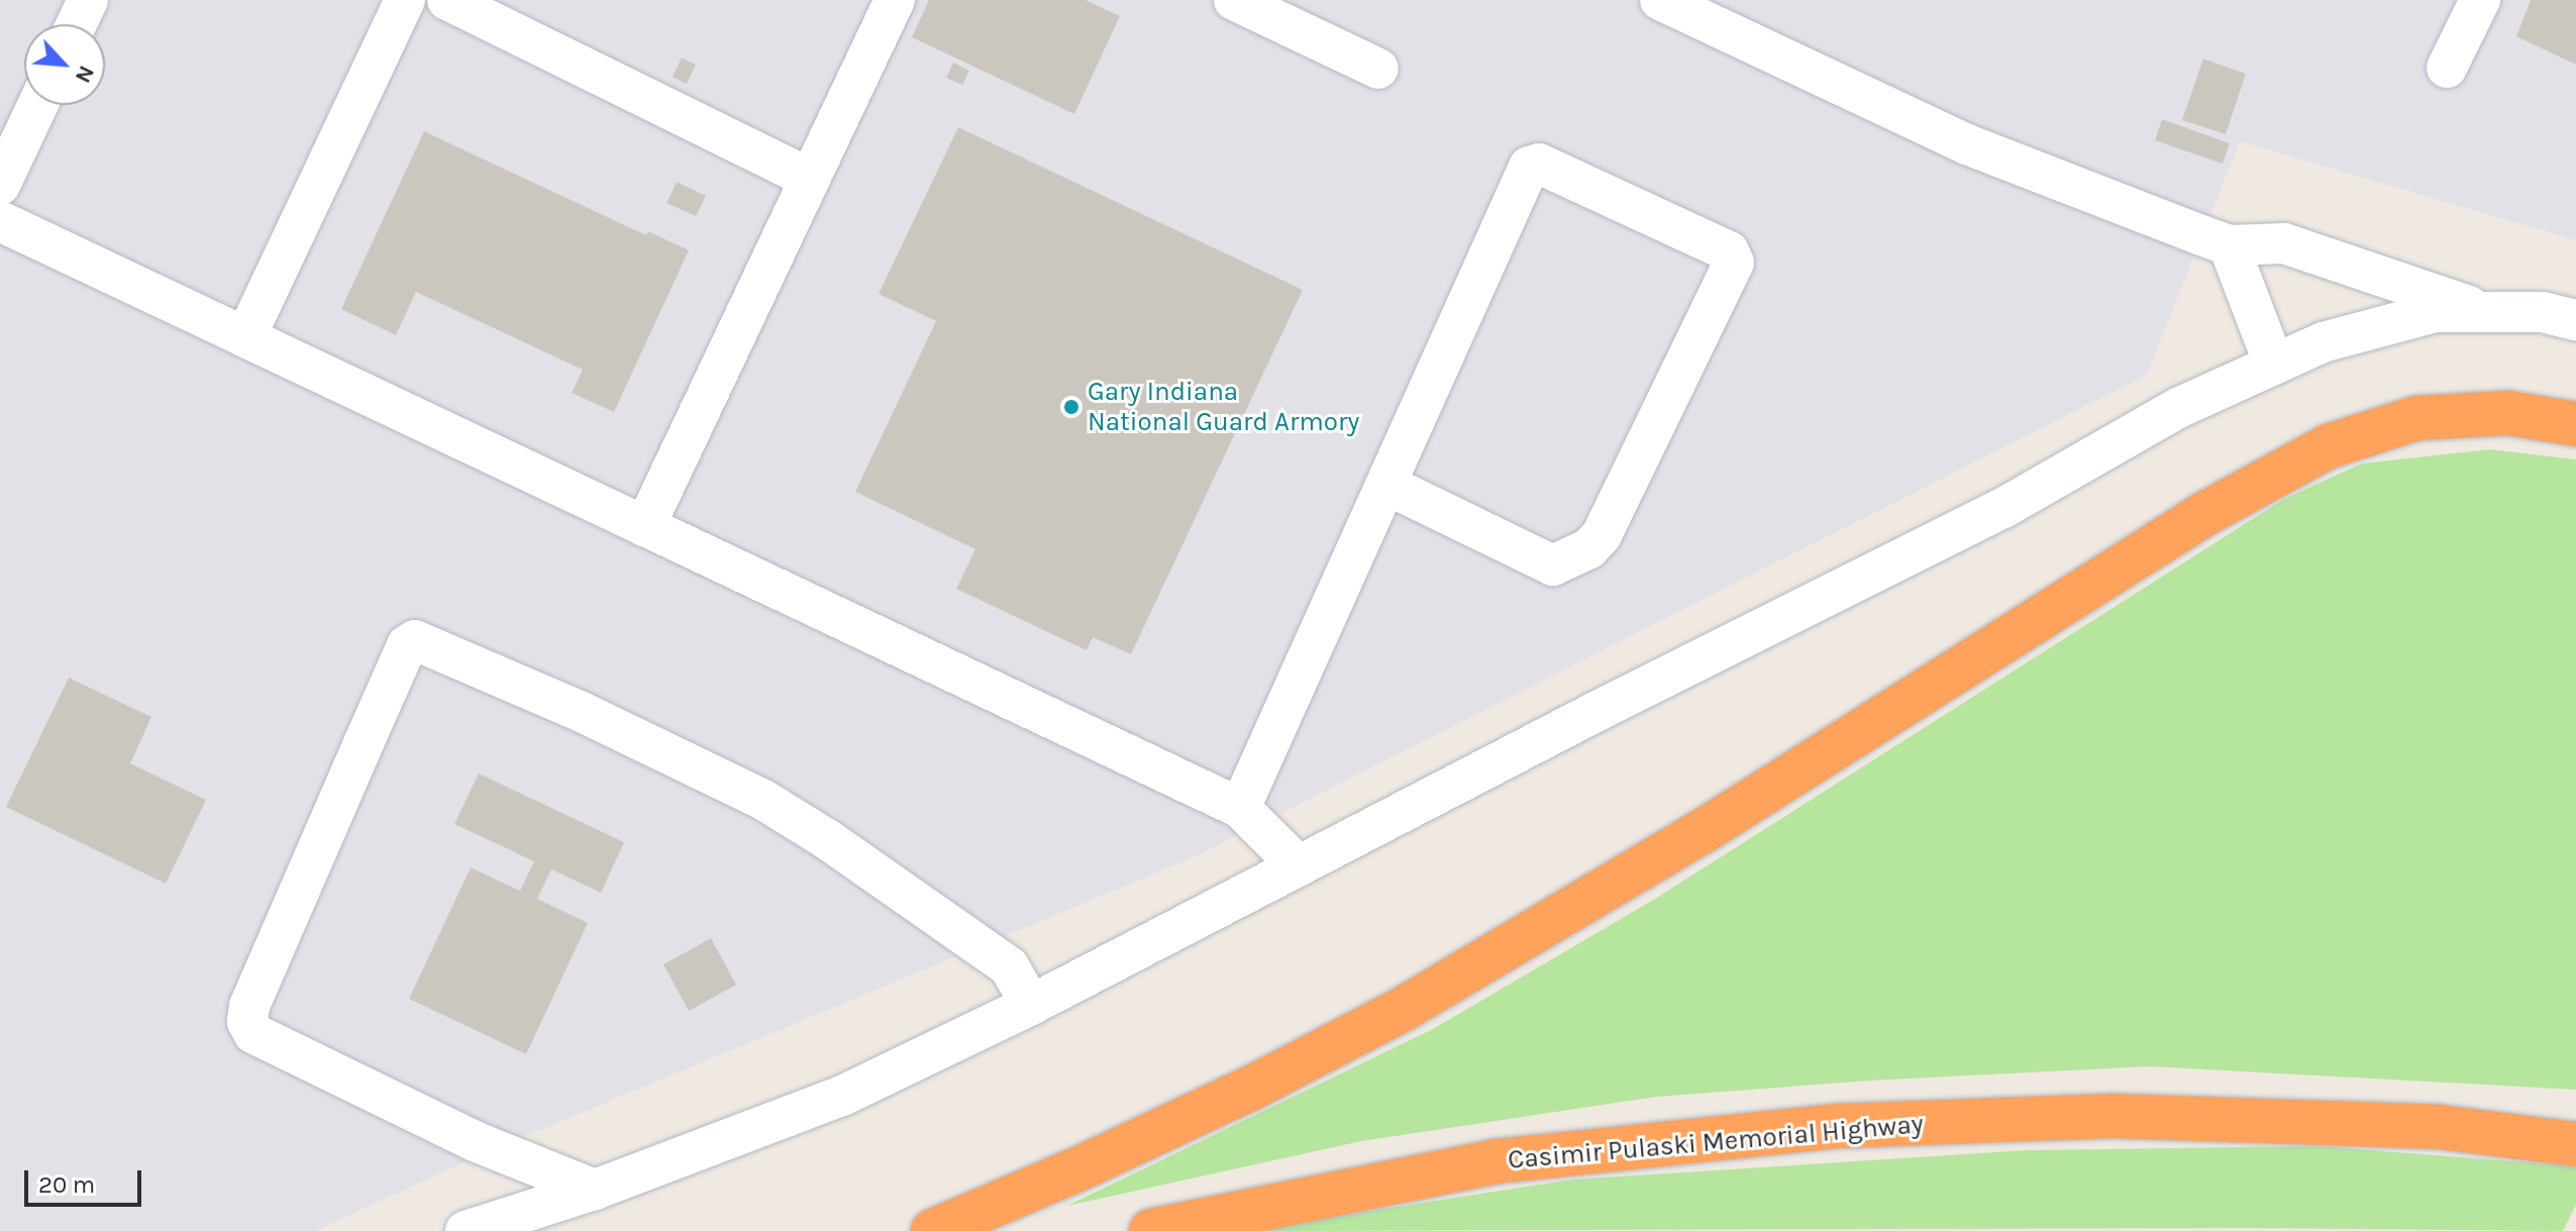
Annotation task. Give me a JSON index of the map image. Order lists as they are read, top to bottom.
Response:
{
  "streets": {
    "highway": ["Casimir Pulaski Memorial Highway"]
  },
  "places": ["Gary Indiana National Guard Armory"],
  "scale_bar": "20 m",
  "north": "bottom right"
}
